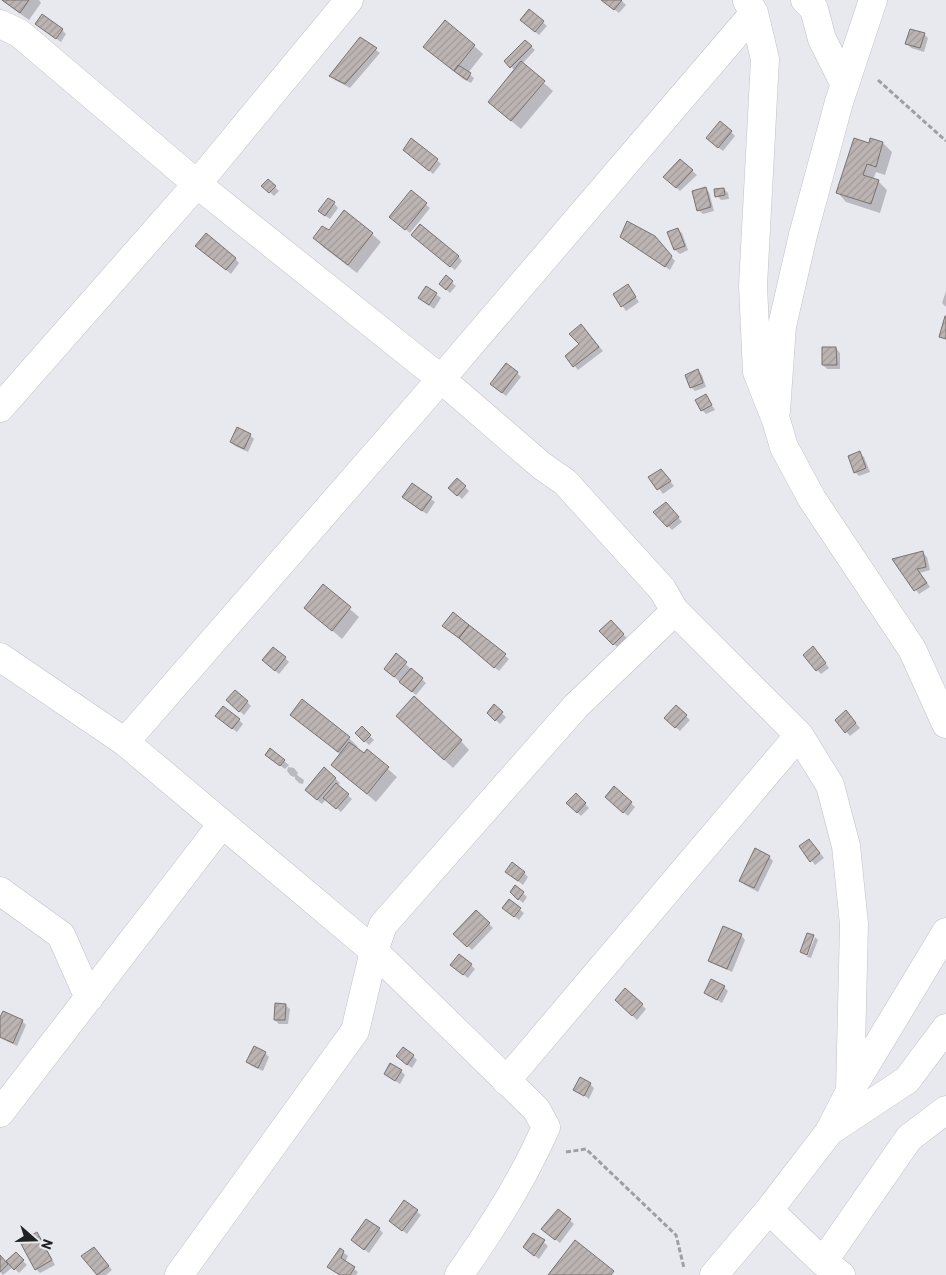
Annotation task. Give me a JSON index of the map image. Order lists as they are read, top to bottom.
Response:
{
  "north": "right"
}
